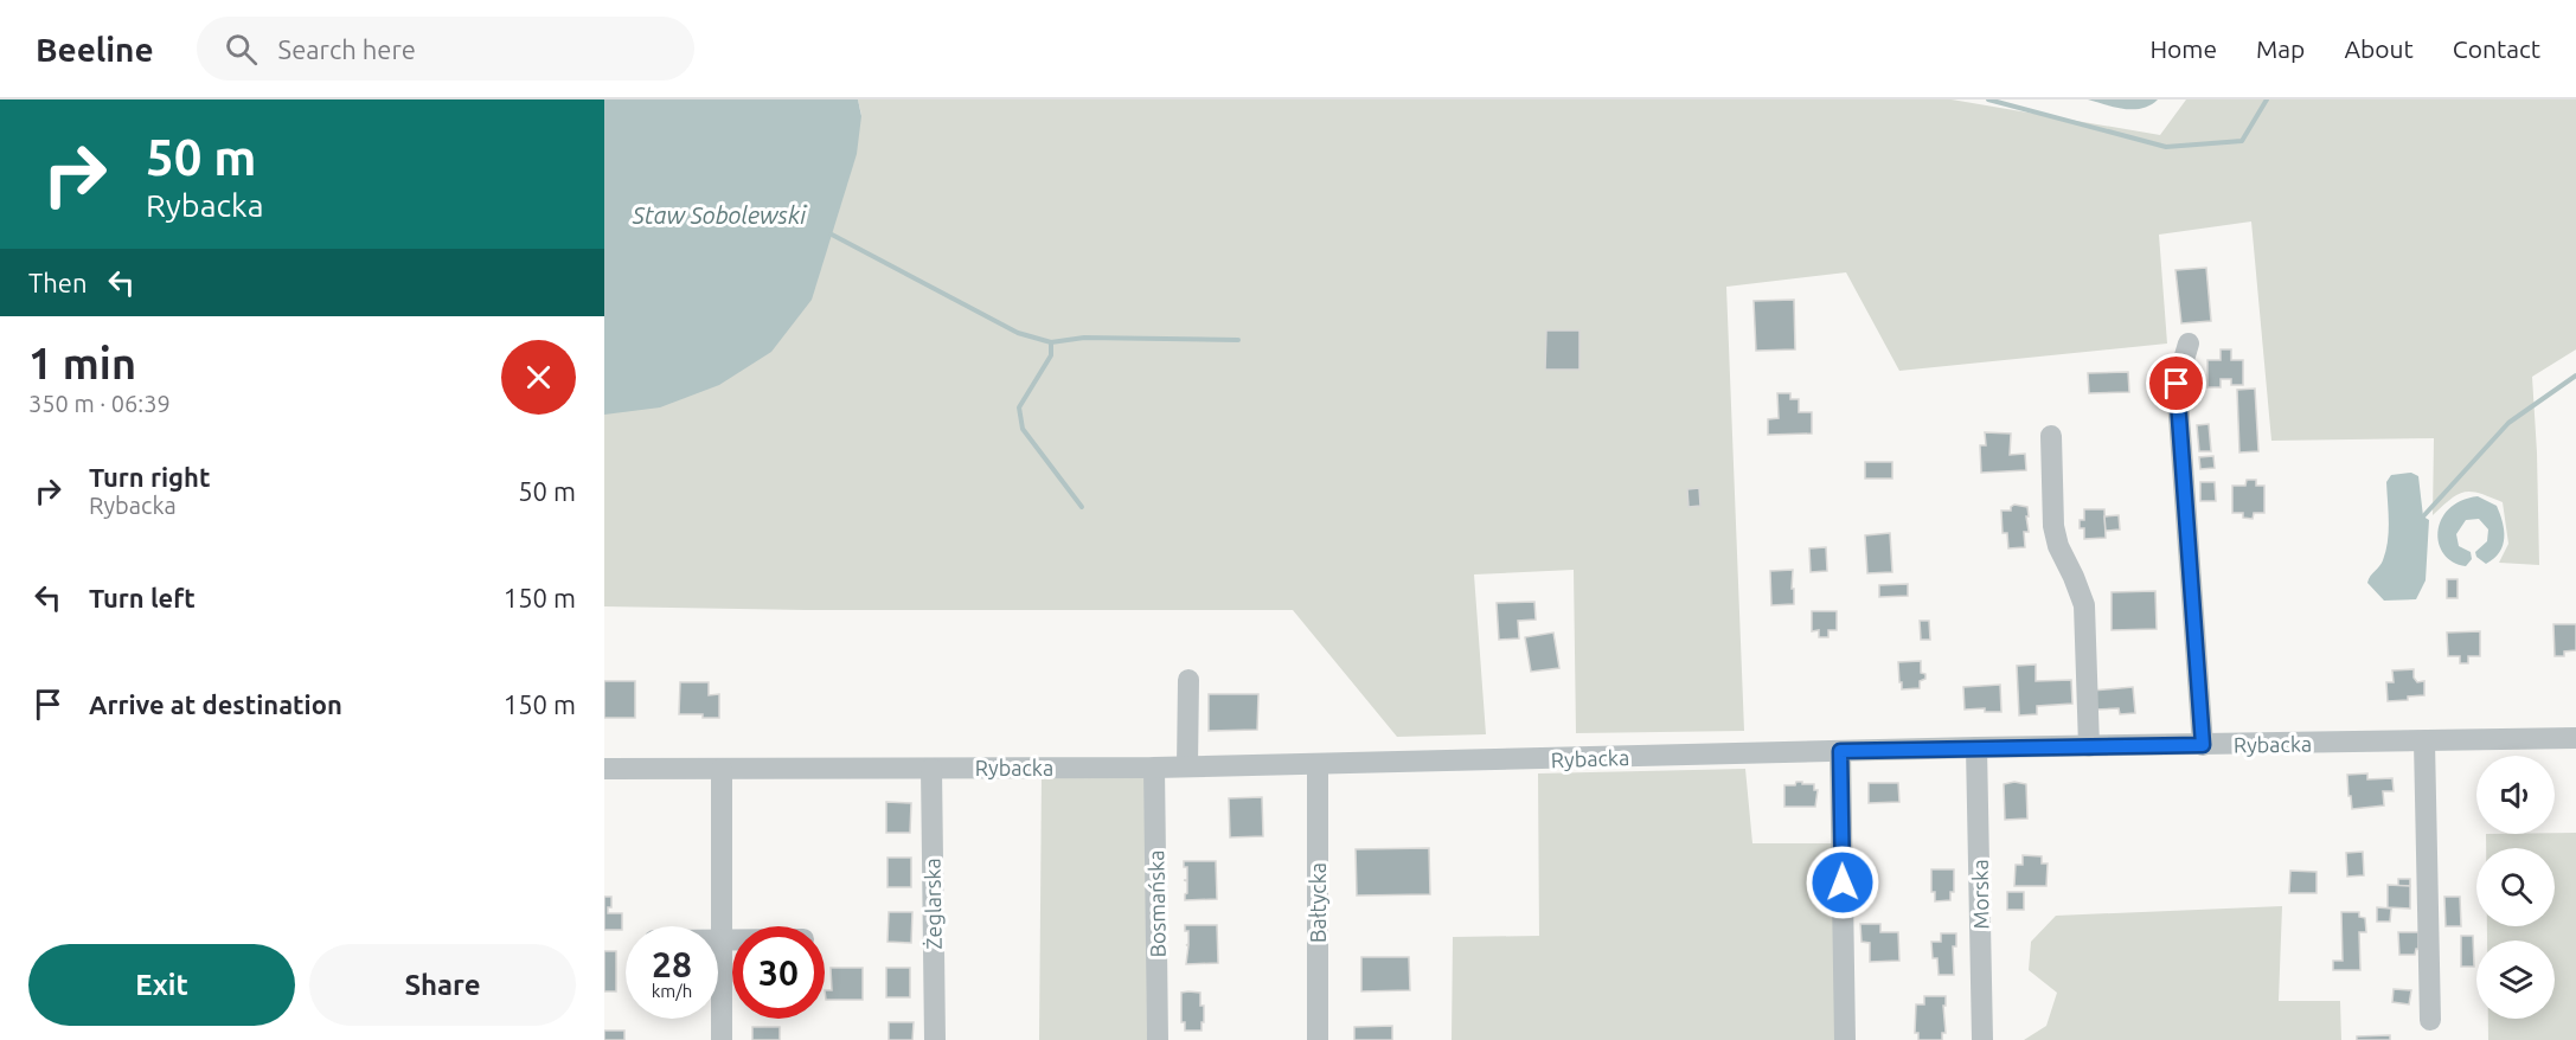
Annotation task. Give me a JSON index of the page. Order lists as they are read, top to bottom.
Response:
{
  "streets": {
    "street": [
      "Rybacka",
      "Morska",
      "Bałtycka",
      "Żeglarska",
      "Bosmańska"
    ]
  },
  "crossings": [
    ["Rybacka", "Morska"],
    ["Rybacka", "Bałtycka"],
    ["Rybacka", "Żeglarska"],
    ["Rybacka", "Bosmańska"]
  ],
  "water": ["Staw Sobolewski"],
  "page": {
    "header": "Beeline",
    "search": "Search here",
    "nav": [
      "Home",
      "Map",
      "About",
      "Contact"
    ],
    "turn": ["50 m", "Rybacka"],
    "then": "Then",
    "heading": ["1 min", "350 m · 06:39"],
    "list": [
      {
        "name": "Turn right",
        "note": "Rybacka",
        "value": "50 m"
      },
      {
        "name": "Turn left",
        "value": "150 m"
      },
      {
        "name": "Arrive at destination",
        "value": "150 m"
      }
    ],
    "speed": "28 km/h",
    "limit": "30",
    "buttons": ["Exit", "Share"]
  }
}
